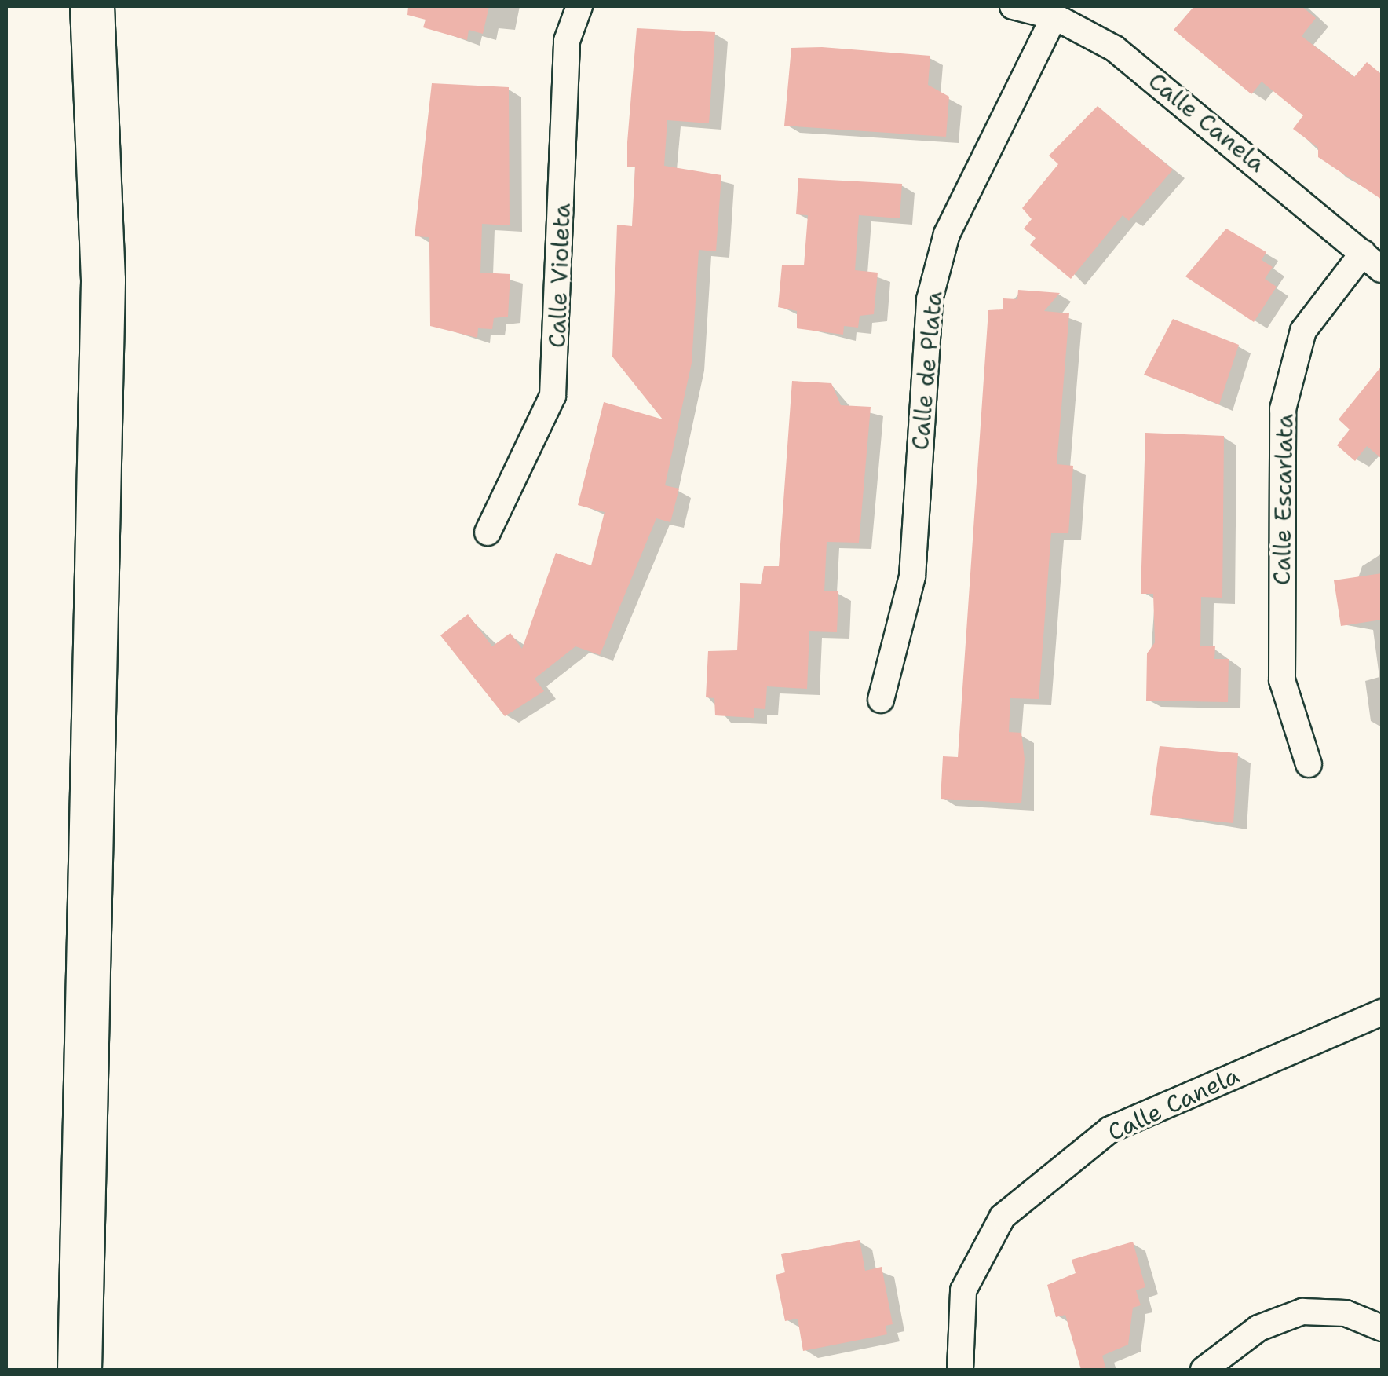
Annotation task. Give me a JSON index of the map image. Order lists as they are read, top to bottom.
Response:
{
  "streets": {
    "street": [
      "Calle Canela",
      "Calle Violeta",
      "Calle de Plata",
      "Calle Escarlata"
    ]
  },
  "crossings": [
    ["Calle Canela", "Calle de Plata"],
    ["Calle Canela", "Calle Escarlata"]
  ]
}
